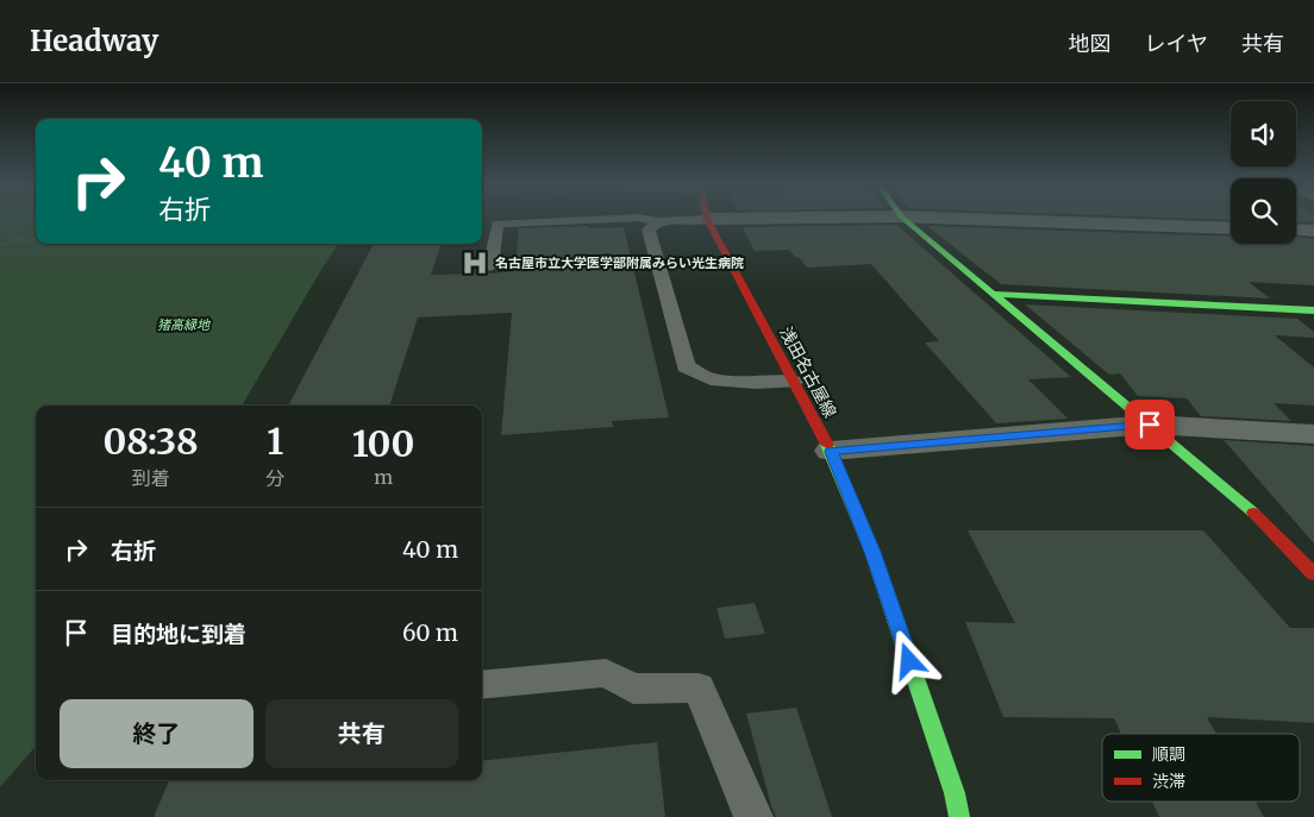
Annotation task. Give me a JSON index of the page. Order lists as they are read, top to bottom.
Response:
{
  "streets": {
    "street": ["浅田名古屋線"]
  },
  "parks": ["猪高緑地"],
  "places": {
    "hospital": ["名古屋市立大学医学部附属みらい光生病院"]
  },
  "legend": ["順調", "渋滞"],
  "page": {
    "header": "Headway",
    "nav": ["地図", "レイヤ", "共有"],
    "turn": ["40 m", "右折"],
    "eta": [
      "08:38",
      "到着",
      "1",
      "分",
      "100",
      "m"
    ],
    "list": [
      {
        "name": "右折",
        "value": "40 m"
      },
      {
        "name": "目的地に到着",
        "value": "60 m"
      }
    ],
    "buttons": ["終了", "共有"]
  }
}
